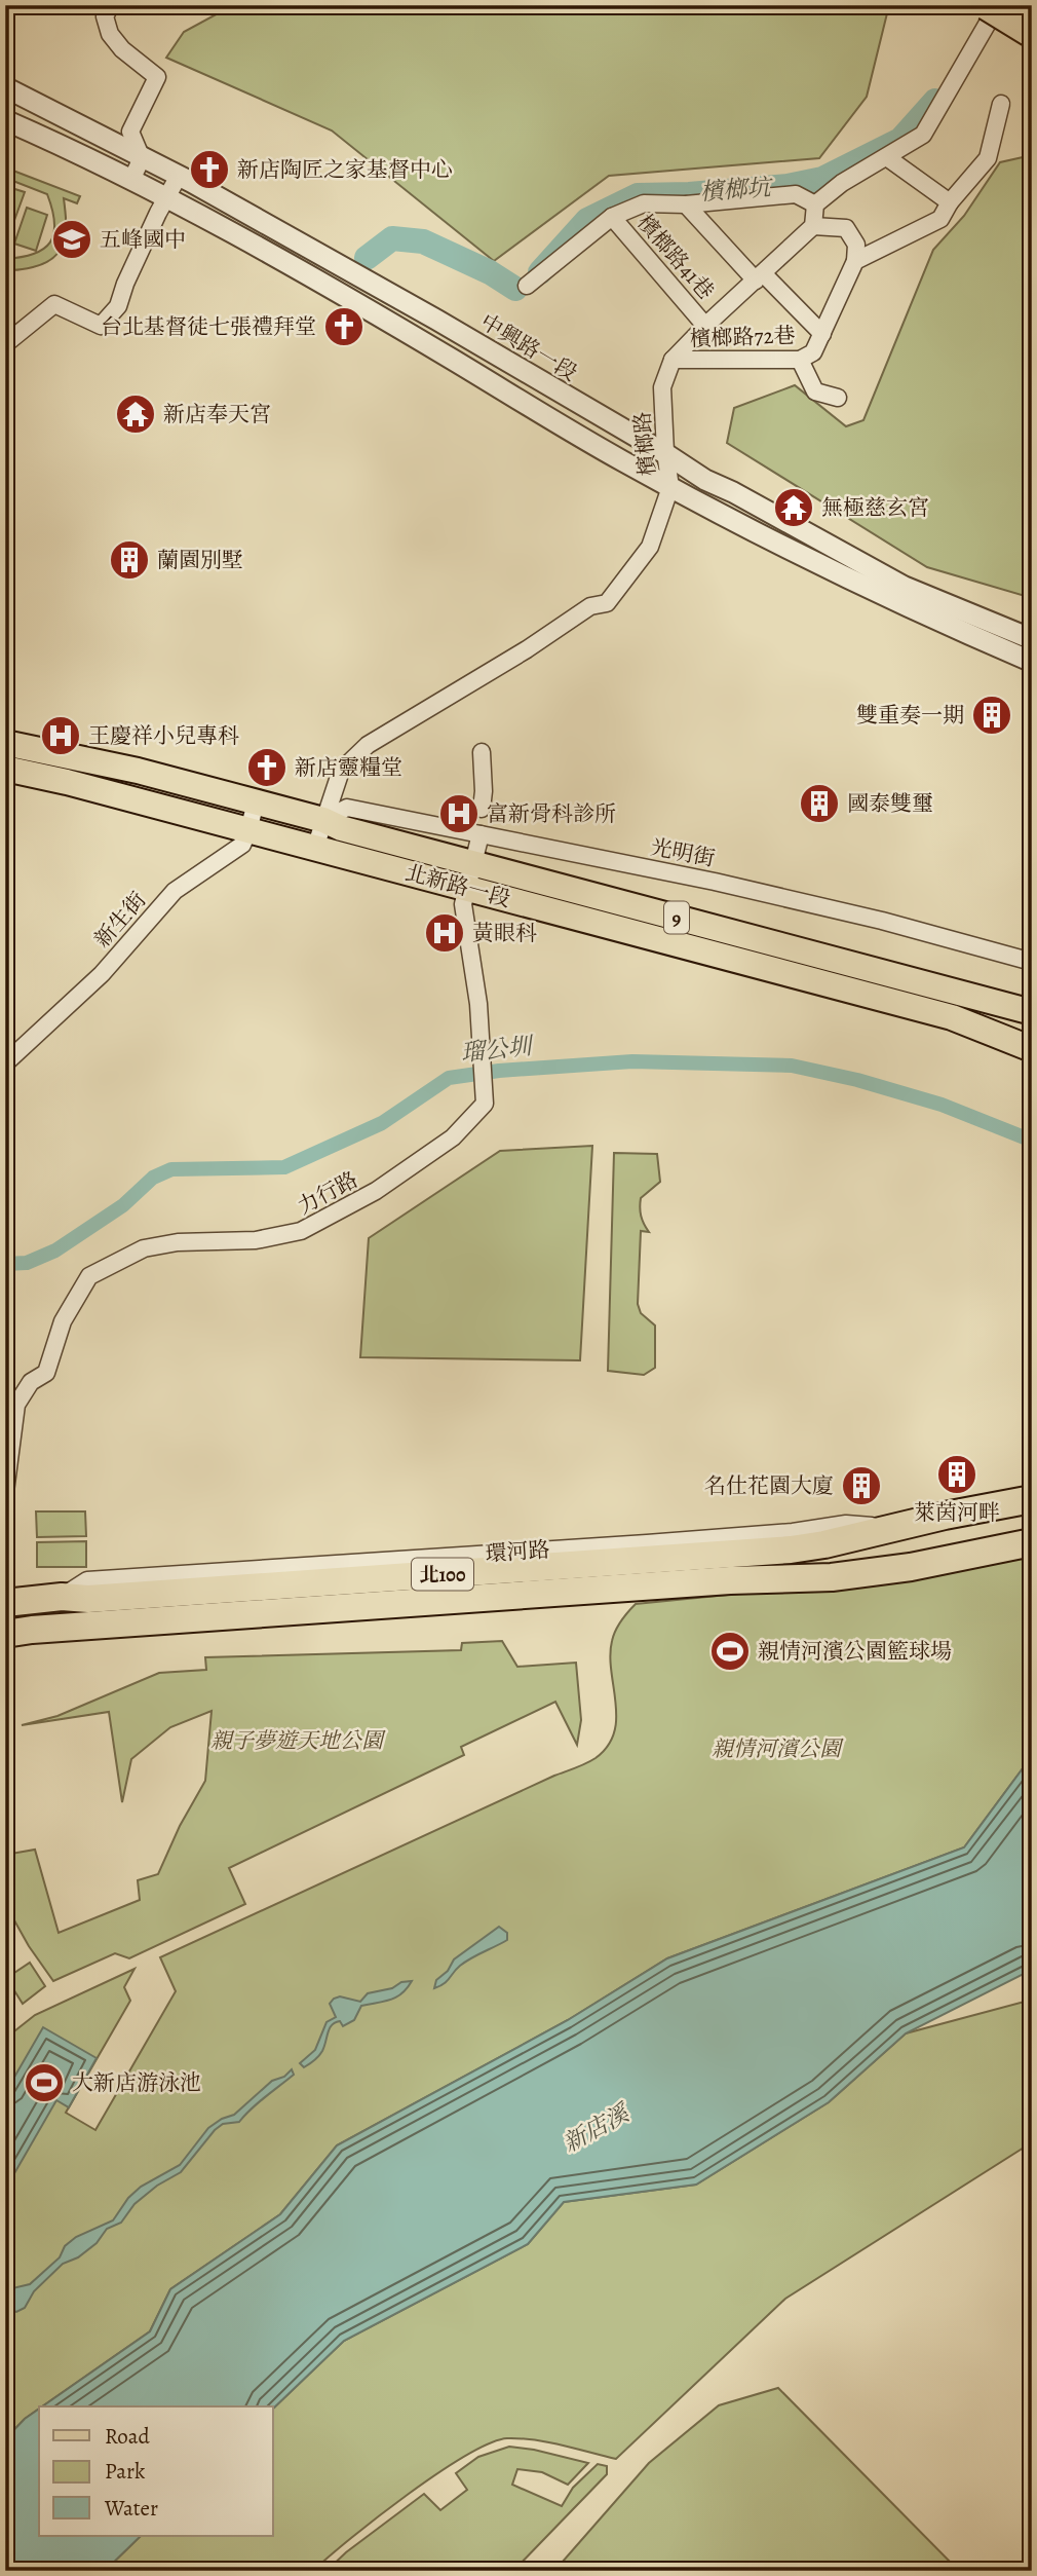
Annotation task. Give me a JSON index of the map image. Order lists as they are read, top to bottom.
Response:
{
  "streets": {
    "highway": ["環河路", "北100"],
    "main road": ["北新路一段", "9"],
    "street": [
      "檳榔路41巷",
      "檳榔路72巷",
      "中興路一段",
      "檳榔路",
      "光明街",
      "新生街",
      "力行路"
    ]
  },
  "crossings": [
    ["檳榔路41巷", "檳榔路"],
    ["檳榔路72巷", "檳榔路"],
    ["中興路一段", "檳榔路"],
    ["檳榔路", "光明街"],
    ["檳榔路", "北新路一段"],
    ["光明街", "北新路一段"],
    ["光明街", "力行路"],
    ["北新路一段", "新生街"],
    ["北新路一段", "力行路"],
    ["環河路", "北100"]
  ],
  "water": ["檳榔坑", "瑠公圳", "新店溪"],
  "parks": ["親子夢遊天地公園", "親情河濱公園"],
  "places": {
    "church": ["新店陶匠之家基督中心", "台北基督徒七張禮拜堂", "新店靈糧堂"],
    "school or university": ["五峰國中"],
    "temple": ["新店奉天宮", "無極慈玄宮"],
    "building": [
      "蘭園別墅",
      "雙重奏一期",
      "國泰雙璽",
      "萊茵河畔",
      "名仕花園大廈"
    ],
    "hospital": ["王慶祥小兒專科", "富新骨科診所", "黃眼科"],
    "sports": ["親情河濱公園籃球場", "大新店游泳池"]
  },
  "legend": ["Road", "Park", "Water"]
}
